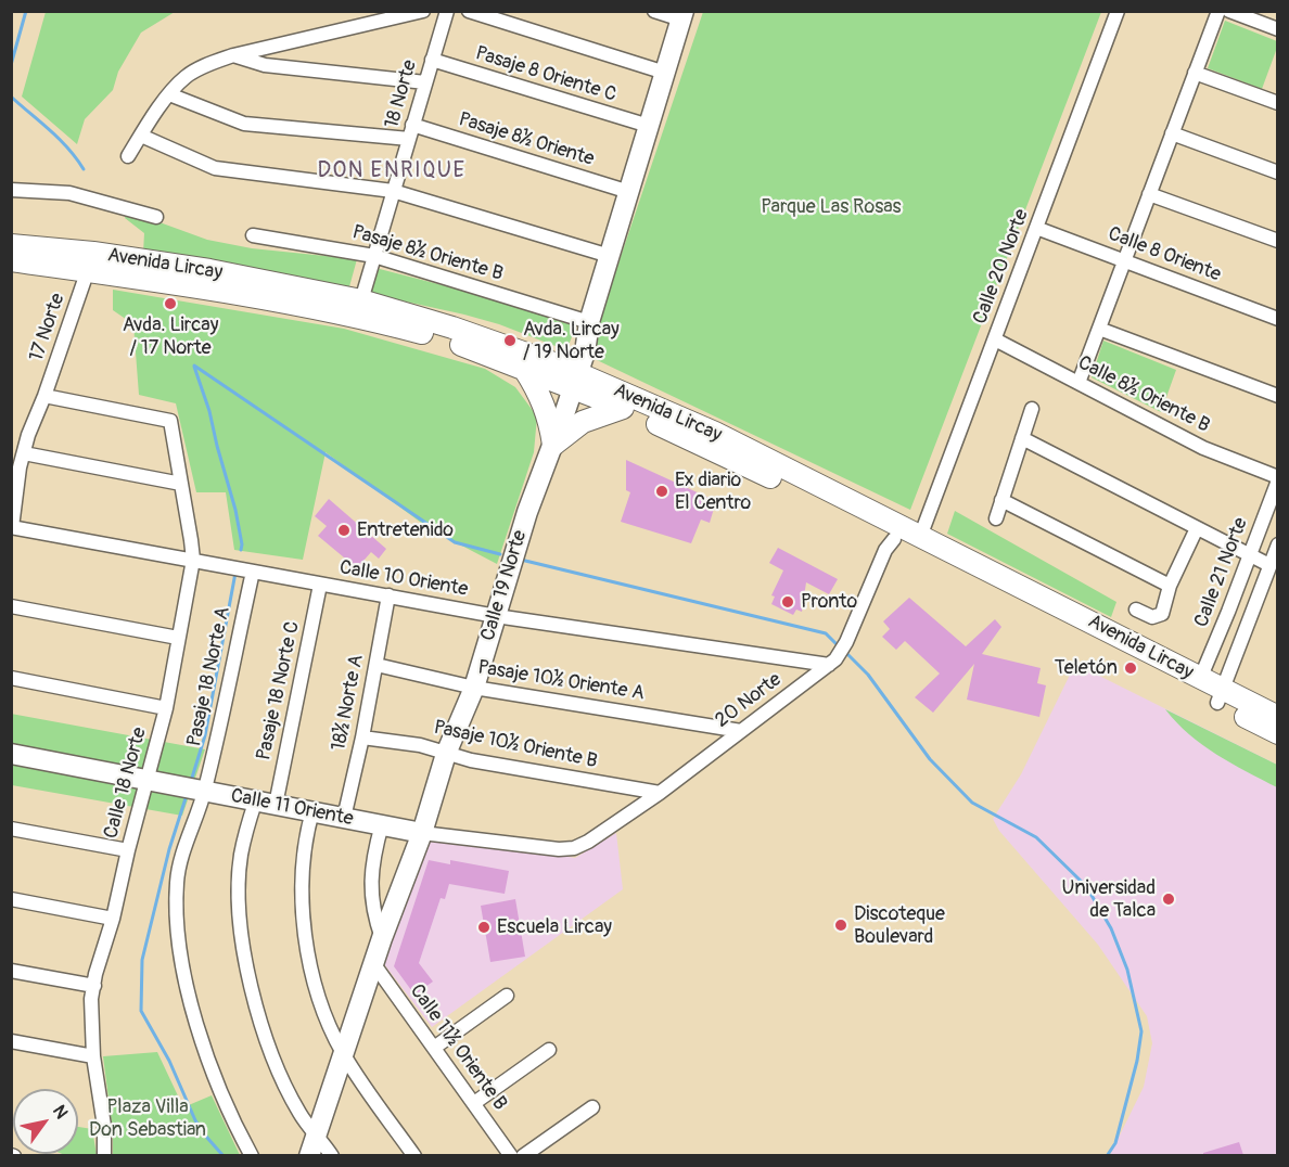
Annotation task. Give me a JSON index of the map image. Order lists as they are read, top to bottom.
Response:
{
  "streets": {
    "main road": ["Avenida Lircay", "Calle 19 Norte", "Calle 11 Oriente"],
    "street": [
      "Pasaje 8 Oriente C",
      "18 Norte",
      "Pasaje 8½ Oriente",
      "Pasaje 8½ Oriente B",
      "Calle 8 Oriente",
      "Calle 20 Norte",
      "17 Norte",
      "Calle 8½ Oriente B",
      "Calle 21 Norte",
      "Calle 10 Oriente",
      "Pasaje 18 Norte A",
      "Pasaje 10½ Oriente A",
      "Pasaje 18 Norte C",
      "20 Norte",
      "18½ Norte A",
      "Pasaje 10½ Oriente B",
      "Calle 18 Norte",
      "Calle 11½ Oriente B"
    ]
  },
  "crossings": [
    ["Pasaje 8 Oriente C", "18 Norte"],
    ["Pasaje 8 Oriente C", "Calle 19 Norte"],
    ["18 Norte", "Pasaje 8½ Oriente"],
    ["18 Norte", "Pasaje 8½ Oriente B"],
    ["18 Norte", "Avenida Lircay"],
    ["Pasaje 8½ Oriente", "Calle 19 Norte"],
    ["Pasaje 8½ Oriente B", "Calle 19 Norte"],
    ["Calle 8 Oriente", "Calle 20 Norte"],
    ["Avenida Lircay", "Calle 20 Norte"],
    ["Avenida Lircay", "17 Norte"],
    ["Avenida Lircay", "Calle 21 Norte"],
    ["Avenida Lircay", "Calle 19 Norte"],
    ["Avenida Lircay", "20 Norte"],
    ["Calle 20 Norte", "Calle 8½ Oriente B"],
    ["17 Norte", "Calle 10 Oriente"],
    ["17 Norte", "Calle 18 Norte"],
    ["Calle 8½ Oriente B", "Calle 21 Norte"],
    ["Calle 10 Oriente", "Calle 19 Norte"],
    ["Calle 10 Oriente", "Pasaje 18 Norte A"],
    ["Calle 10 Oriente", "Pasaje 18 Norte C"],
    ["Calle 10 Oriente", "20 Norte"],
    ["Calle 10 Oriente", "18½ Norte A"],
    ["Calle 10 Oriente", "Calle 18 Norte"],
    ["Calle 19 Norte", "Pasaje 10½ Oriente A"],
    ["Calle 19 Norte", "Pasaje 10½ Oriente B"],
    ["Calle 19 Norte", "Calle 11 Oriente"],
    ["Calle 19 Norte", "Calle 11½ Oriente B"],
    ["Pasaje 18 Norte A", "Calle 11 Oriente"],
    ["Pasaje 10½ Oriente A", "20 Norte"],
    ["Pasaje 10½ Oriente A", "18½ Norte A"],
    ["Pasaje 18 Norte C", "Calle 11 Oriente"],
    ["20 Norte", "Pasaje 10½ Oriente B"],
    ["20 Norte", "Calle 11 Oriente"],
    ["18½ Norte A", "Pasaje 10½ Oriente B"],
    ["18½ Norte A", "Calle 11 Oriente"],
    ["Calle 18 Norte", "Calle 11 Oriente"]
  ],
  "districts": ["DON ENRIQUE"],
  "parks": ["Parque Las Rosas", "Plaza Villa Don Sebastian"],
  "places": [
    "Avda. Lircay / 17 Norte",
    "Avda. Lircay / 19 Norte",
    "Ex diario El Centro",
    "Entretenido",
    "Pronto",
    "Teletón",
    "Universidad de Talca",
    "Discoteque Boulevard",
    "Escuela Lircay"
  ],
  "north": "top right"
}
